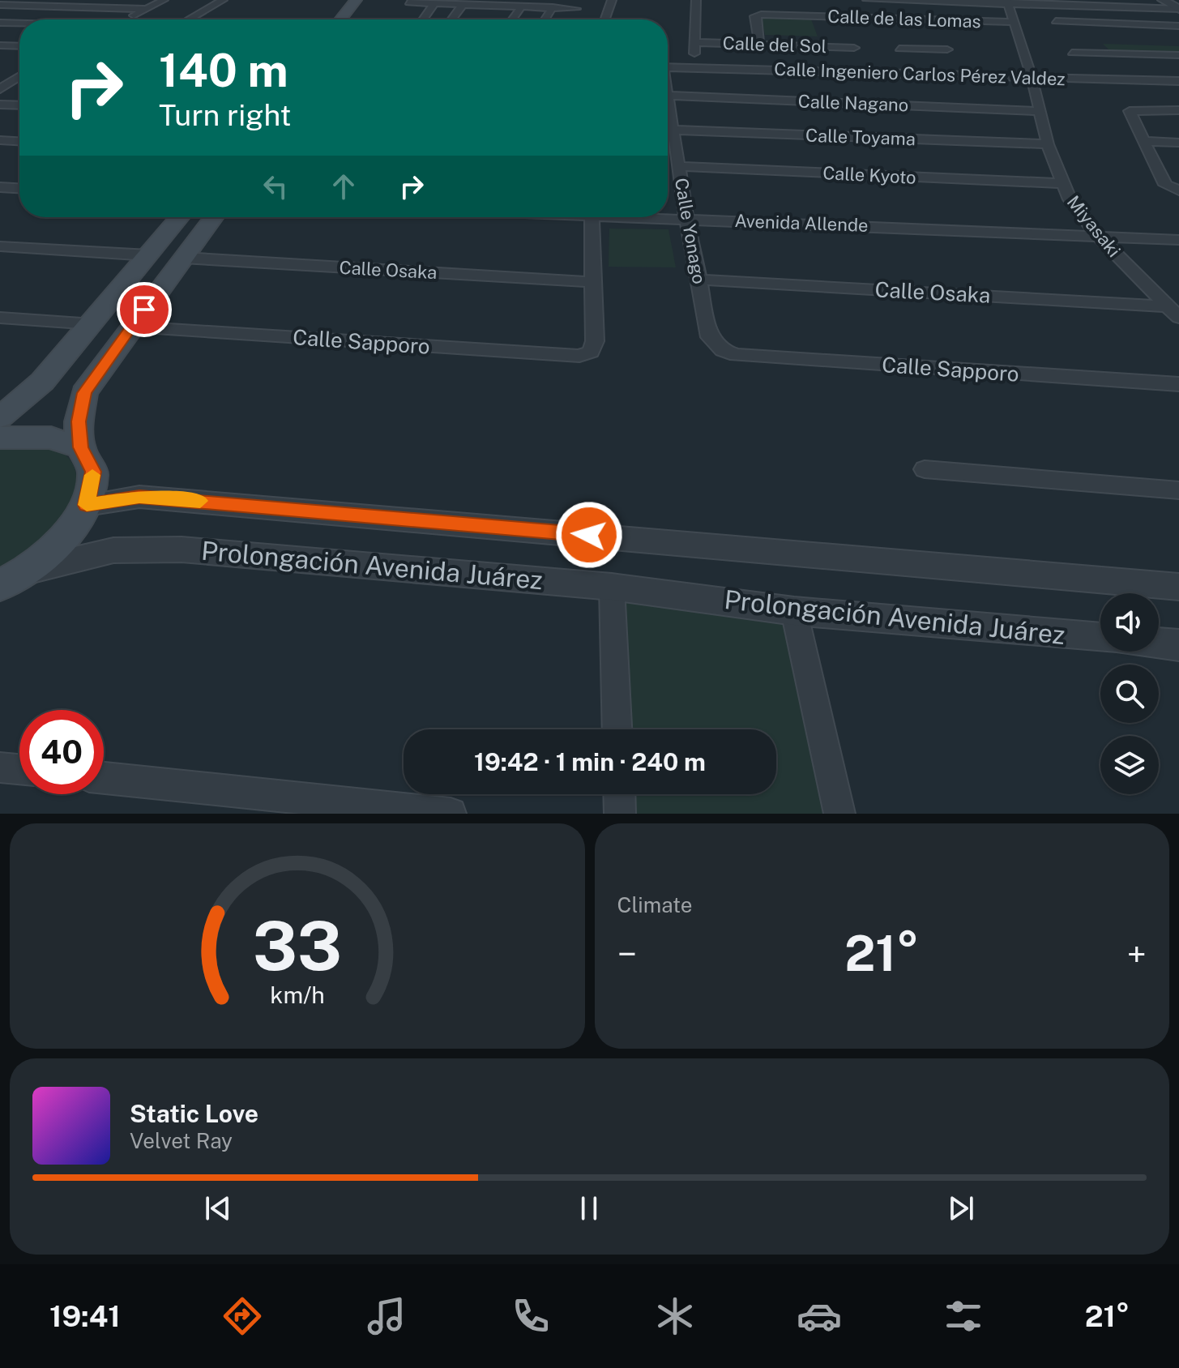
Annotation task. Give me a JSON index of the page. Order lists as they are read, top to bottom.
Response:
{
  "streets": {
    "street": [
      "Calle de las Lomas",
      "Calle del Sol",
      "Calle Ingeniero Carlos Pérez Valdez",
      "Calle Nagano",
      "Calle Toyama",
      "Calle Kyoto",
      "Avenida Allende",
      "Miyasaki",
      "Calle Yonago",
      "Calle Osaka",
      "Calle Sapporo",
      "Prolongación Avenida Juárez"
    ]
  },
  "crossings": [
    ["Calle de las Lomas", "Calle del Sol"],
    ["Calle de las Lomas", "Miyasaki"],
    ["Calle Ingeniero Carlos Pérez Valdez", "Miyasaki"],
    ["Calle Nagano", "Miyasaki"],
    ["Calle Nagano", "Calle Yonago"],
    ["Calle Toyama", "Miyasaki"],
    ["Calle Toyama", "Calle Yonago"],
    ["Calle Kyoto", "Miyasaki"],
    ["Calle Kyoto", "Calle Yonago"],
    ["Avenida Allende", "Miyasaki"],
    ["Avenida Allende", "Calle Yonago"],
    ["Miyasaki", "Calle Osaka"],
    ["Calle Yonago", "Calle Osaka"],
    ["Calle Yonago", "Calle Sapporo"],
    ["Calle Osaka", "Calle Sapporo"]
  ],
  "page": {
    "turn": ["140 m", "Turn right"],
    "limit": "40",
    "trip": "19:42 · 1 min · 240 m",
    "tile": "Climate",
    "heat": ["−", "21°", "+"],
    "song": ["Static Love", "Velvet Ray"],
    "tabs": ["19:41", "21°"],
    "gauge": ["33", "km/h"]
  }
}
